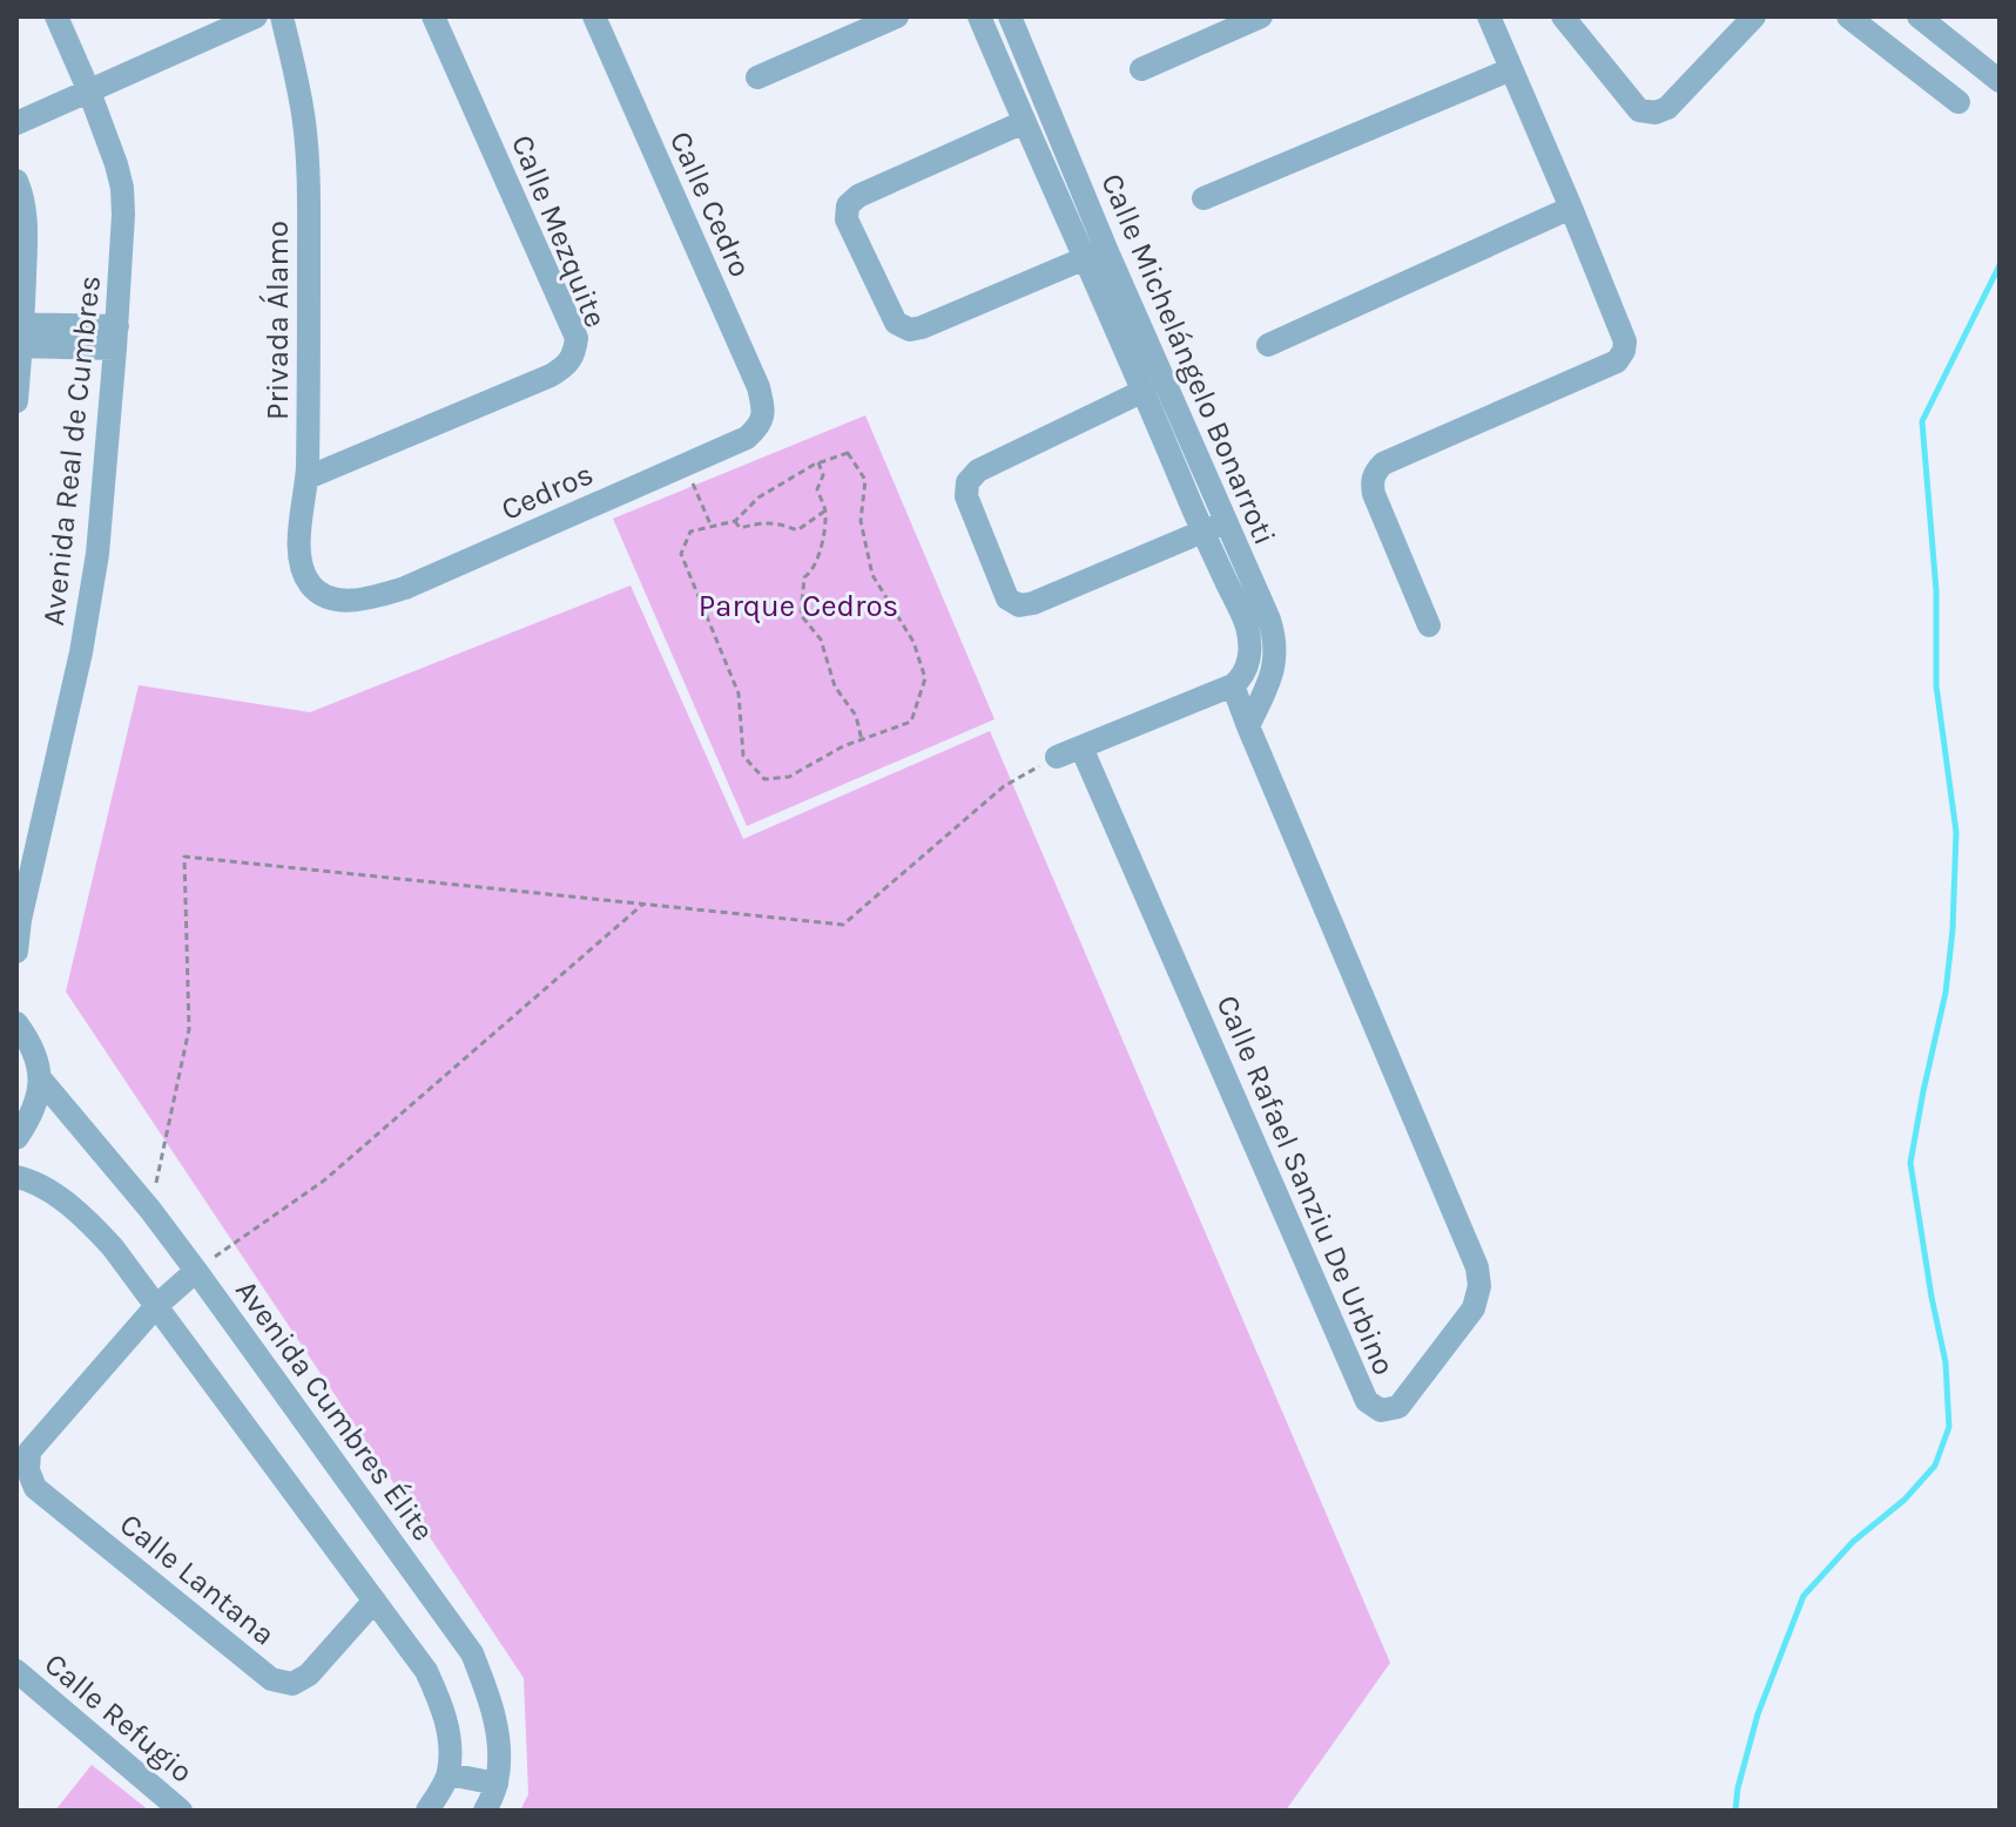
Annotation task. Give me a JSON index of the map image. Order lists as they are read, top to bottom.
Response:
{
  "streets": {
    "street": [
      "Calle Cedro",
      "Calle Mezquite",
      "Privada Álamo",
      "Calle Michelángelo Bonarroti",
      "Avenida Real de Cumbres",
      "Cedros",
      "Calle Rafael Sanziu De Urbino",
      "Avenida Cumbres Élite",
      "Calle Lantana",
      "Calle Refugio"
    ]
  },
  "crossings": [
    ["Calle Cedro", "Cedros"],
    ["Calle Mezquite", "Privada Álamo"],
    ["Privada Álamo", "Cedros"],
    ["Calle Michelángelo Bonarroti", "Calle Rafael Sanziu De Urbino"]
  ],
  "parks": ["Parque Cedros"]
}
